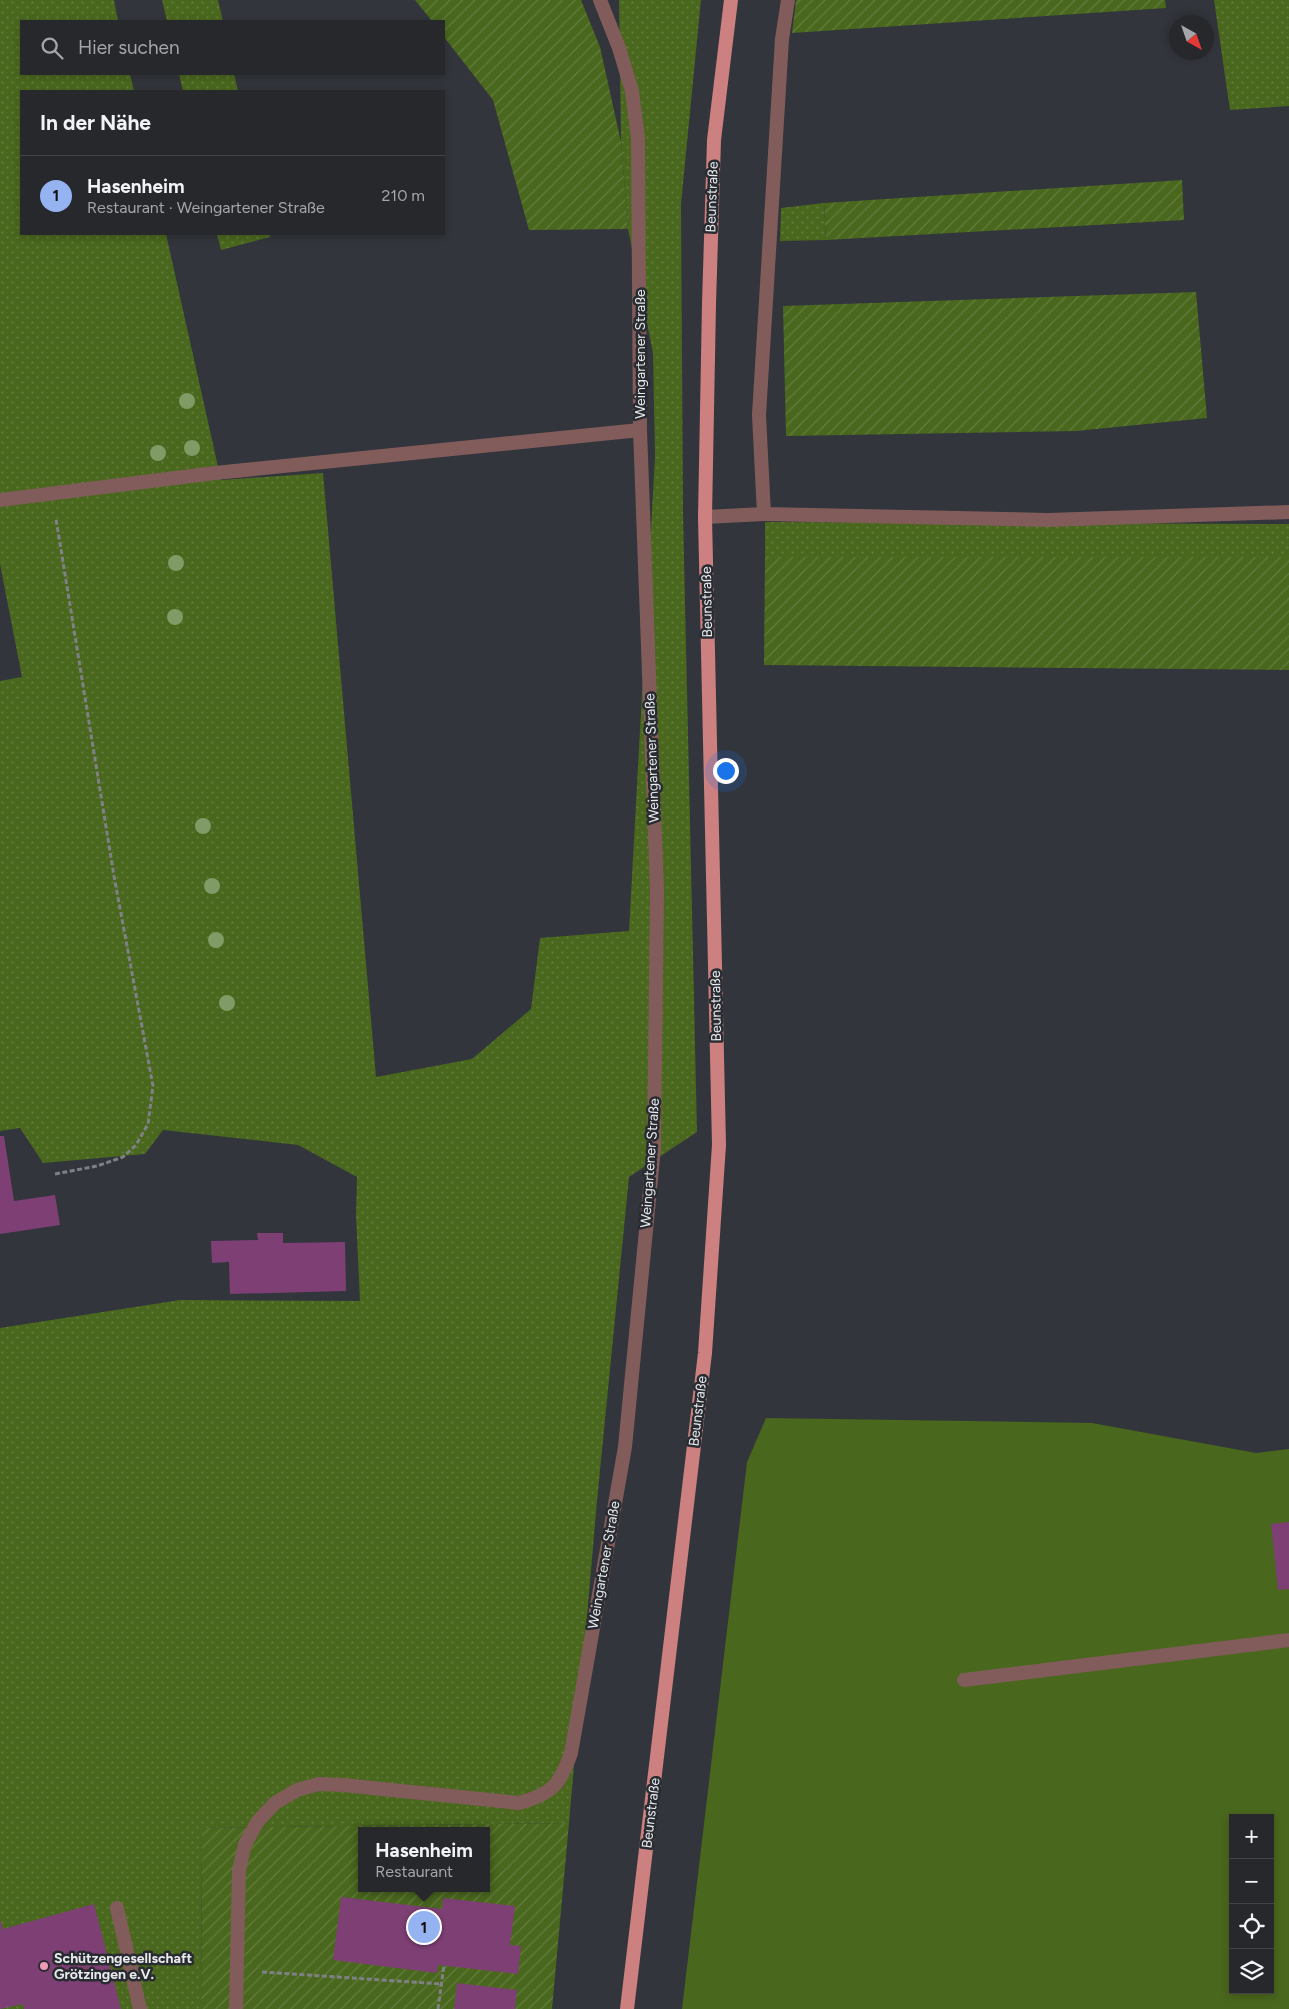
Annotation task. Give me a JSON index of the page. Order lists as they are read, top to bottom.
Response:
{
  "streets": {
    "main road": ["Beunstraße"],
    "street": ["Weingartener Straße"]
  },
  "places": ["Schützengesellschaft Grötzingen e.V."],
  "north": "bottom right",
  "page": {
    "search": "Hier suchen",
    "heading": "In der Nähe",
    "list": [
      {
        "mark": "1",
        "name": "Hasenheim",
        "note": "Restaurant · Weingartener Straße",
        "value": "210 m"
      }
    ],
    "map_buttons": ["+", "−"],
    "popup": ["Hasenheim", "Restaurant"],
    "pins": "1"
  }
}
